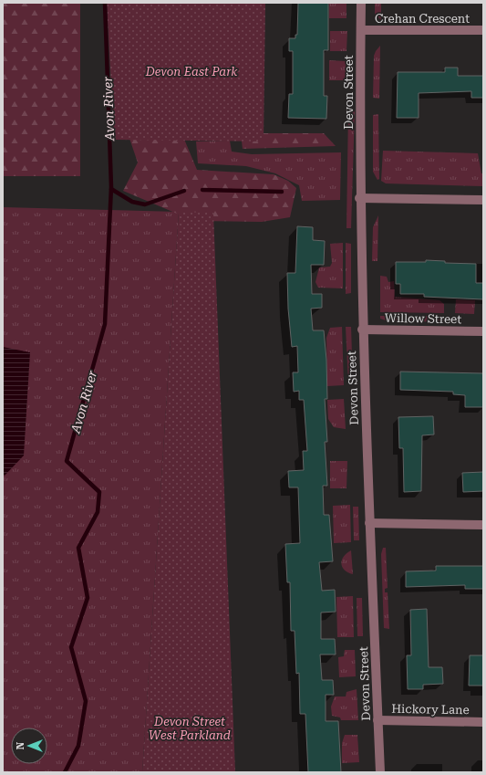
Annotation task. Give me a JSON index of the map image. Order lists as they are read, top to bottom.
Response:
{
  "streets": {
    "street": [
      "Crehan Crescent",
      "Devon Street",
      "Willow Street",
      "Hickory Lane"
    ]
  },
  "crossings": [
    ["Crehan Crescent", "Devon Street"],
    ["Devon Street", "Willow Street"],
    ["Devon Street", "Hickory Lane"]
  ],
  "water": ["Avon River"],
  "parks": ["Devon East Park", "Devon Street West Parkland"],
  "north": "left"
}
